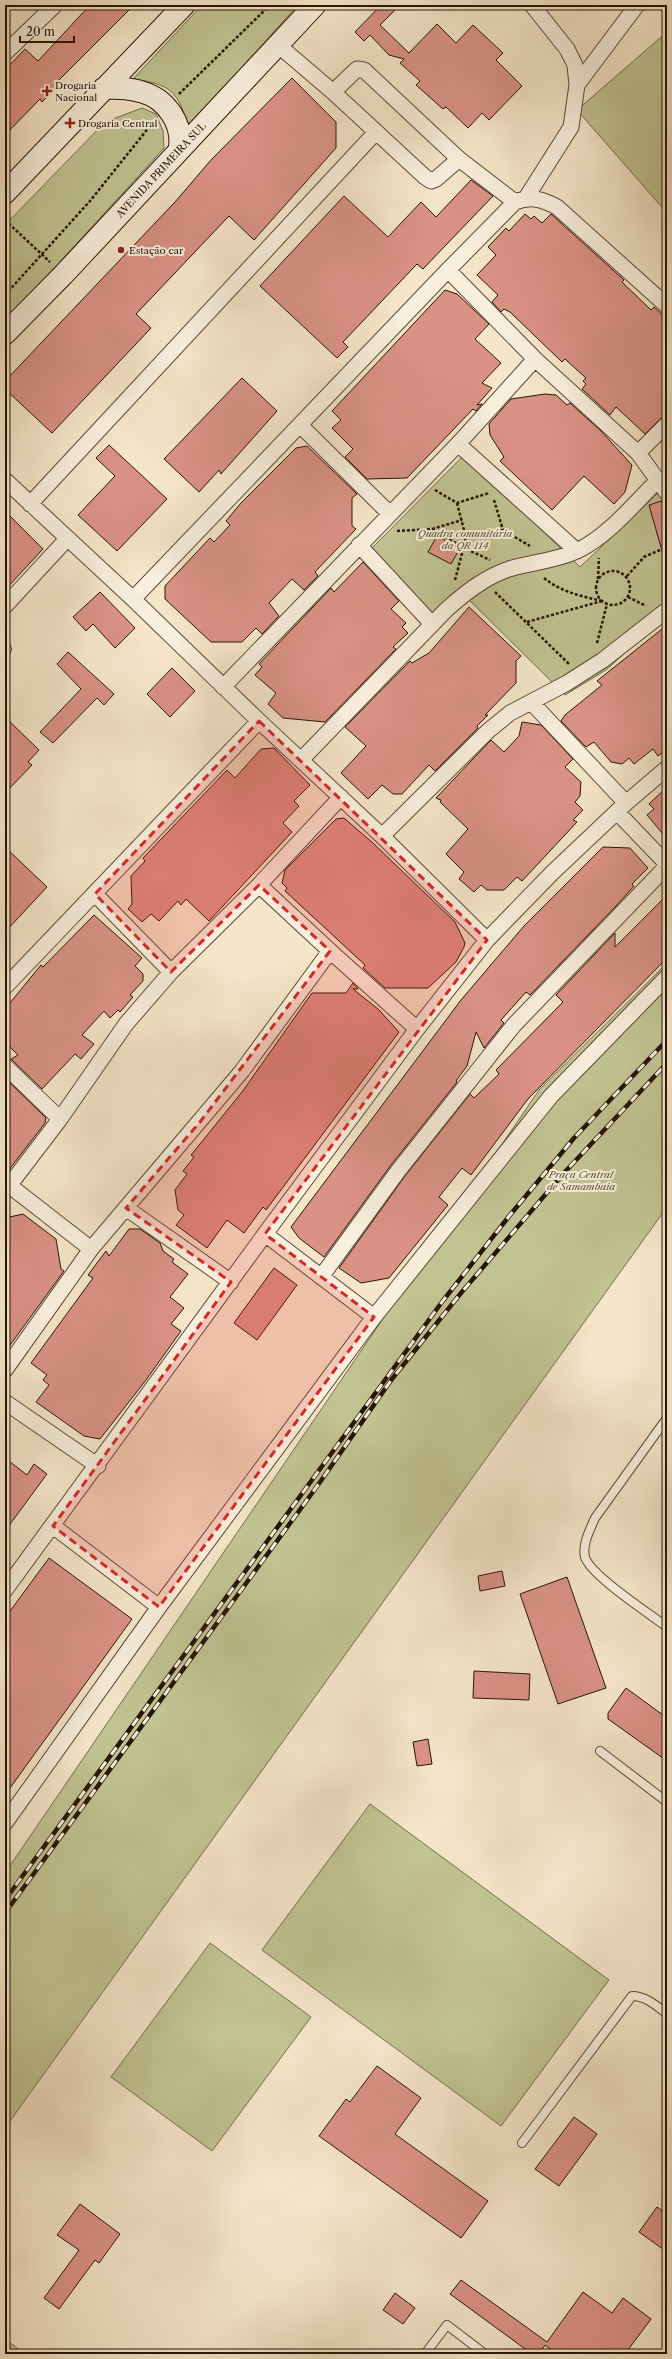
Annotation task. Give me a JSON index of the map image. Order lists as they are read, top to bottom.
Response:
{
  "streets": {
    "main road": ["AVENIDA PRIMEIRA SUL"]
  },
  "parks": ["Quadra comunitária da QR 114", "Praça Central de Samambaia"],
  "places": {
    "health": ["Drogaria Nacional", "Drogaria Central"],
    "other": ["Estação car"]
  },
  "scale_bar": "20 m"
}
